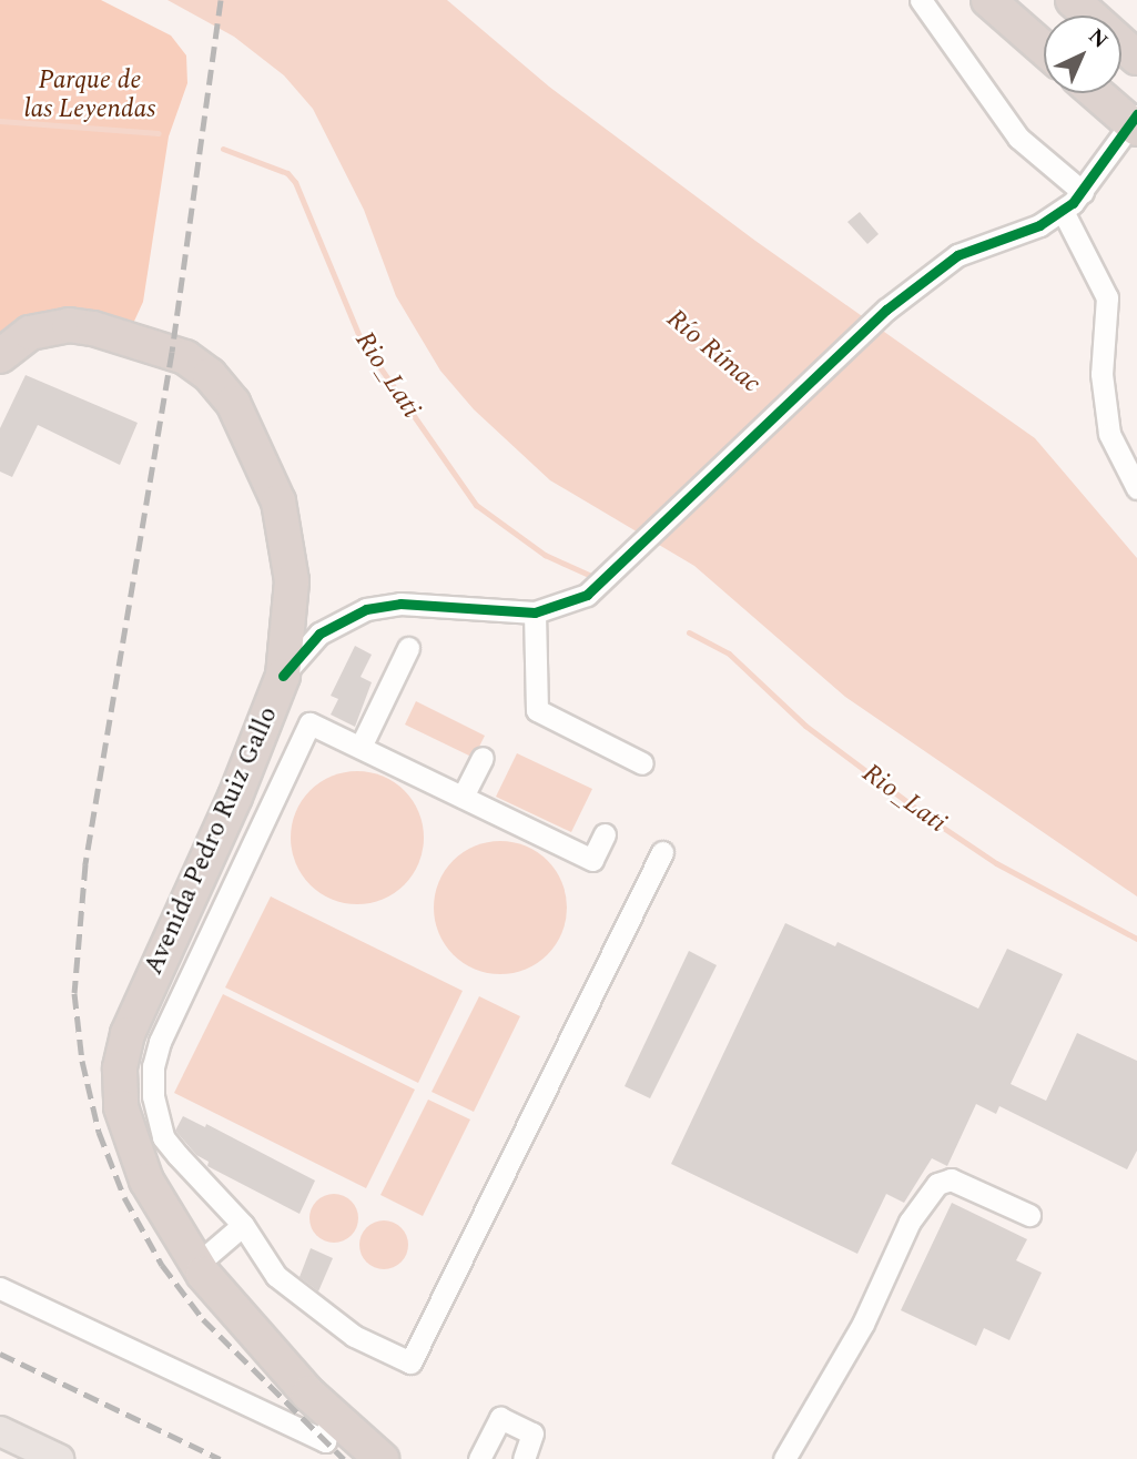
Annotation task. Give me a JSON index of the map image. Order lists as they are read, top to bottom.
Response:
{
  "streets": {
    "highway": ["Avenida Pedro Ruiz Gallo"]
  },
  "water": ["Río Rímac", "Rio_Lati"],
  "parks": ["Parque de las Leyendas"],
  "north": "top right"
}
